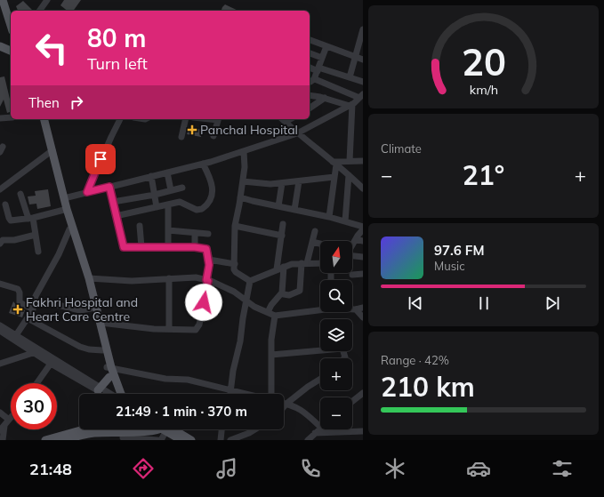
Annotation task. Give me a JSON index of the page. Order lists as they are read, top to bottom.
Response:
{
  "places": {
    "health": ["Panchal Hospital", "Fakhri Hospital and Heart Care Centre"]
  },
  "north": "top",
  "page": {
    "turn": ["80 m", "Turn left"],
    "then": "Then",
    "tile": [
      "Climate",
      ["Range · 42%", "210 km"]
    ],
    "heat": ["−", "21°", "+"],
    "song": ["97.6 FM", "Music"],
    "map_buttons": ["+", "−"],
    "limit": "30",
    "trip": "21:49 · 1 min · 370 m",
    "tabs": "21:48",
    "gauge": ["20", "km/h"]
  }
}
